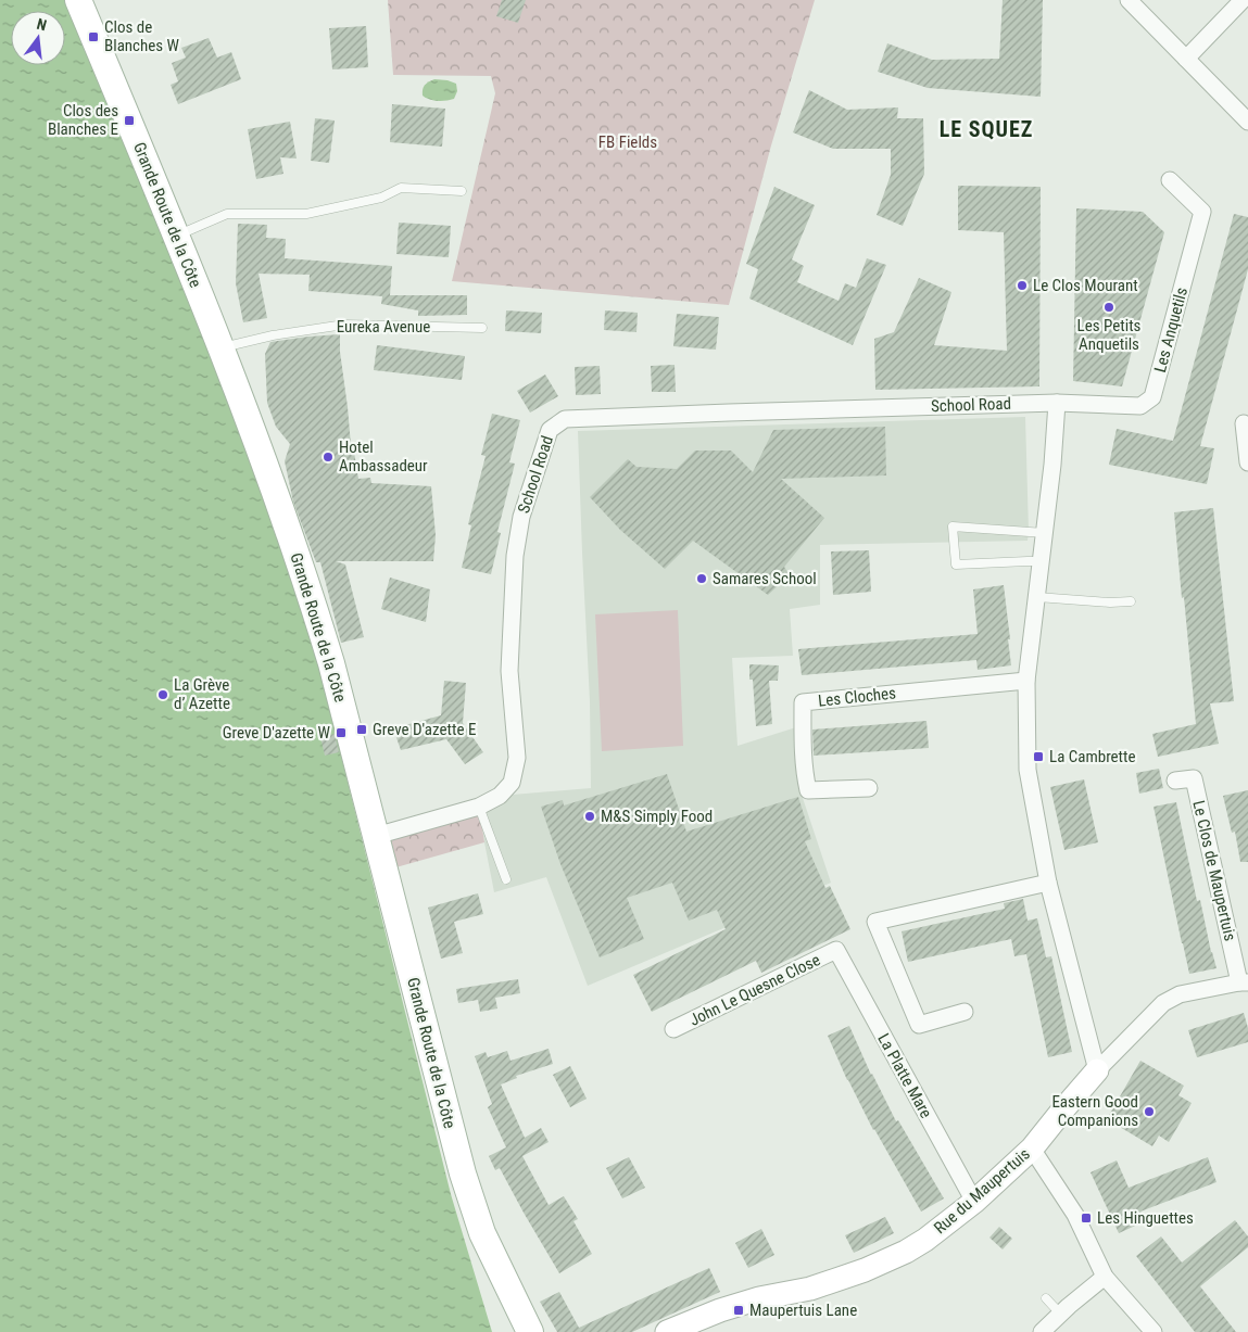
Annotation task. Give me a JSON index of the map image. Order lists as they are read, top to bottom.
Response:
{
  "streets": {
    "main road": ["Grande Route de la Côte"],
    "street": [
      "Les Anquetils",
      "School Road",
      "Les Cloches",
      "Le Clos de Maupertuis",
      "John Le Quesne Close",
      "La Platte Mare",
      "Rue du Maupertuis"
    ],
    "lane": ["Eureka Avenue"]
  },
  "crossings": [
    ["Grande Route de la Côte", "Eureka Avenue"],
    ["Grande Route de la Côte", "School Road"],
    ["Les Anquetils", "School Road"],
    ["Le Clos de Maupertuis", "Rue du Maupertuis"],
    ["John Le Quesne Close", "La Platte Mare"],
    ["La Platte Mare", "Rue du Maupertuis"]
  ],
  "districts": ["LE SQUEZ"],
  "parks": ["FB Fields"],
  "places": {
    "transit": [
      "Clos de Blanches W",
      "Clos des Blanches E",
      "Greve D'azette E",
      "Greve D'azette W",
      "La Cambrette",
      "Les Hinguettes",
      "Maupertuis Lane"
    ],
    "other": [
      "Le Clos Mourant",
      "Les Petits Anquetils",
      "Hotel Ambassadeur",
      "Samares School",
      "La Grève d’ Azette",
      "M&S Simply Food",
      "Eastern Good Companions"
    ]
  },
  "north": "top"
}
